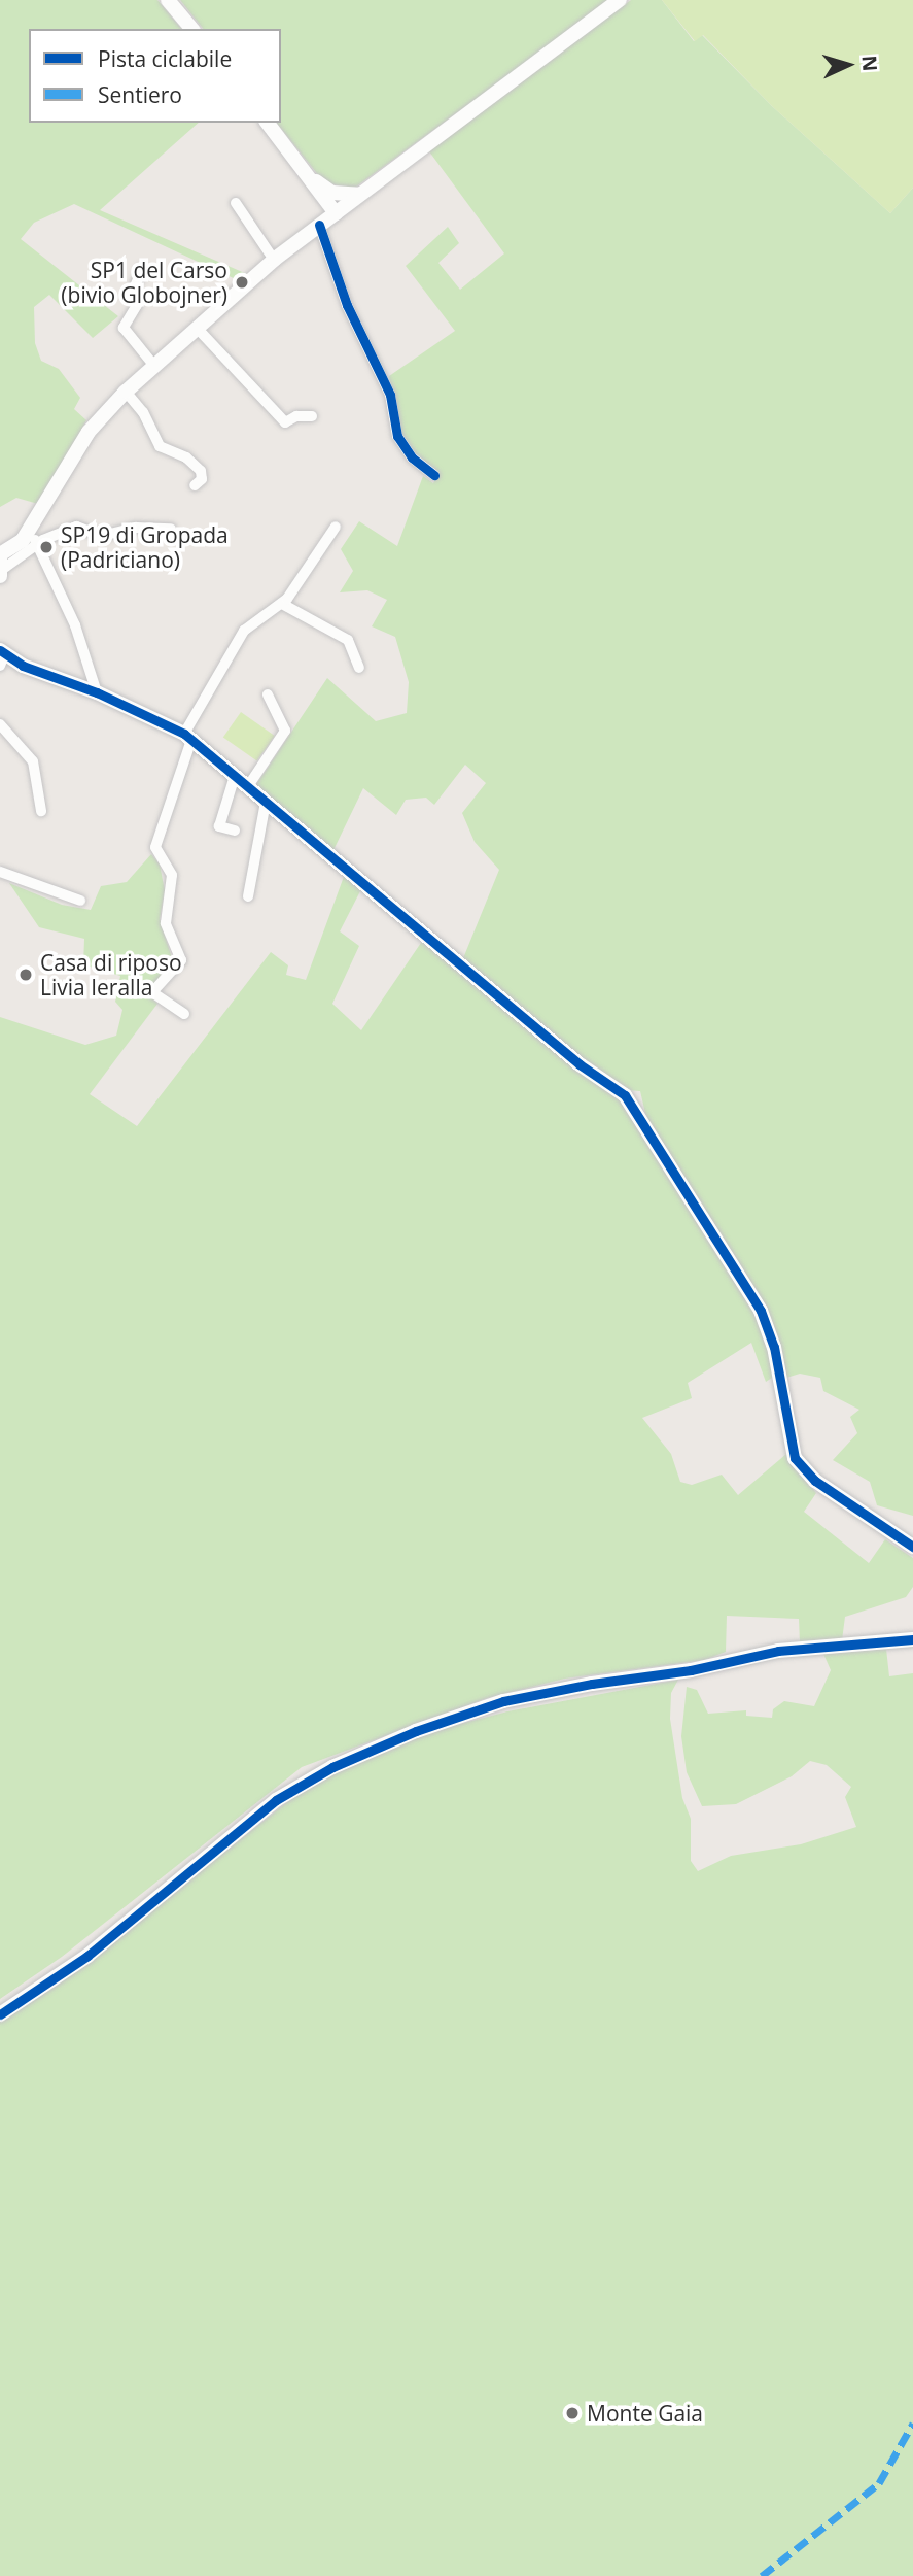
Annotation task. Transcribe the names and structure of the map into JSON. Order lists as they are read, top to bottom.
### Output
{
  "places": [
    "SP1 del Carso (bivio Globojner)",
    "SP19 di Gropada (Padriciano)",
    "Casa di riposo Livia Ieralla",
    "Monte Gaia"
  ],
  "legend": ["Pista ciclabile", "Sentiero"],
  "north": "right"
}
